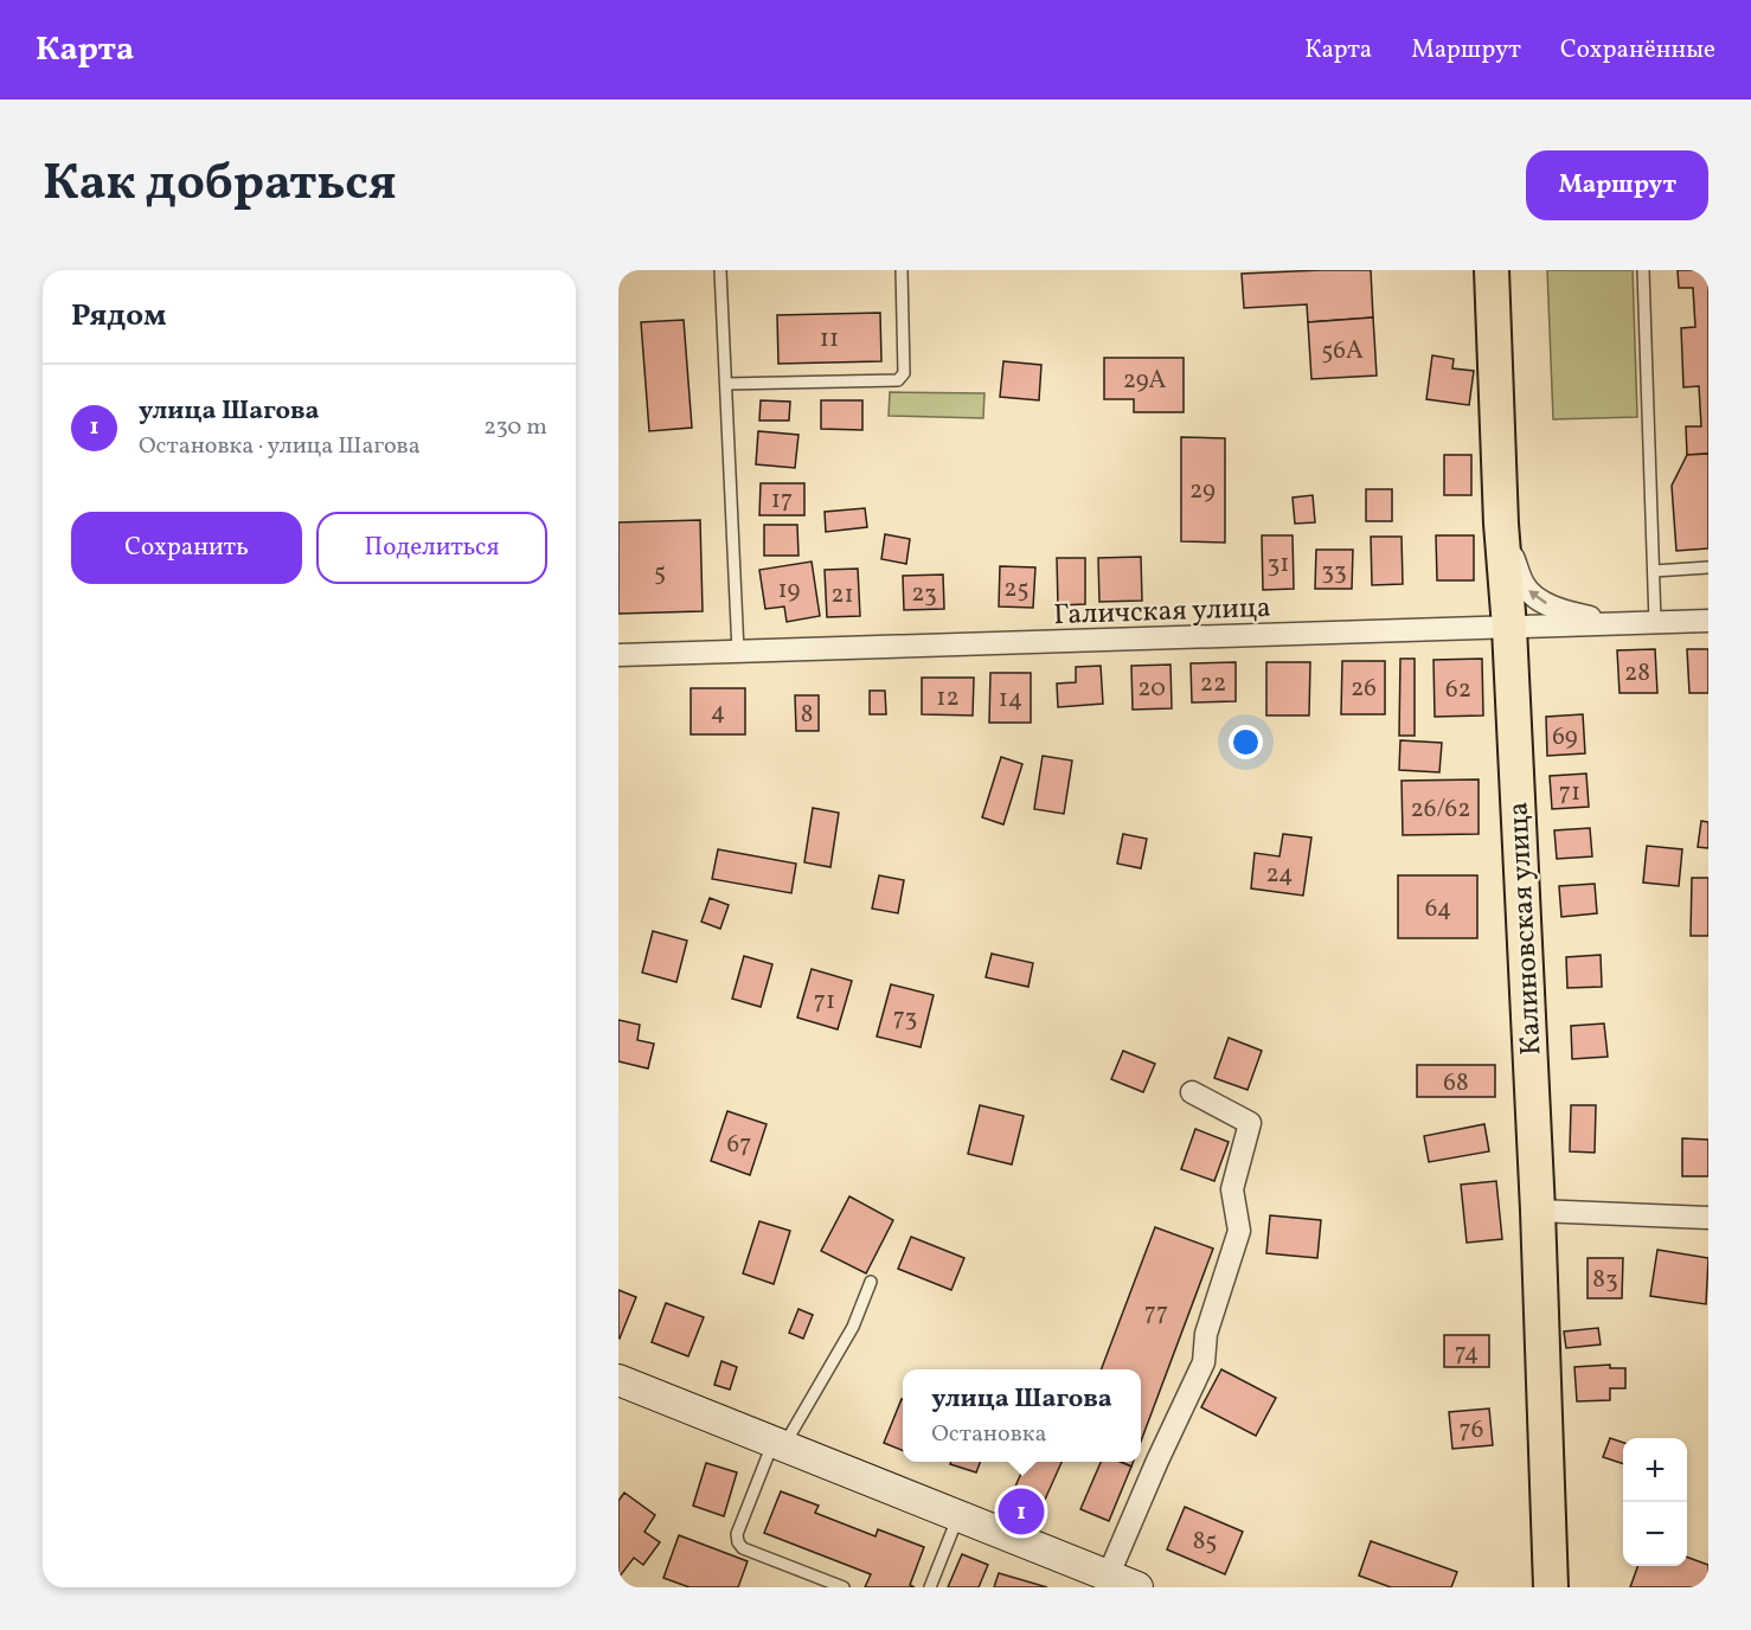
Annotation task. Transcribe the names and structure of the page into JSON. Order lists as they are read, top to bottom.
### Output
{
  "streets": {
    "main road": ["Калиновская улица"],
    "street": ["Галичская улица"]
  },
  "crossings": [
    ["Галичская улица", "Калиновская улица"]
  ],
  "house_numbers": [
    "11",
    "56А",
    "29А",
    "29",
    "17",
    "31",
    "33",
    "5",
    "25",
    "19",
    "23",
    "21",
    "28",
    "22",
    "20",
    "26",
    "62",
    "12",
    "14",
    "4",
    "8",
    "69",
    "71",
    "26/62",
    "24",
    "64",
    "71",
    "73",
    "68",
    "67",
    "83",
    "77",
    "74",
    "76",
    "85"
  ],
  "page": {
    "header": "Карта",
    "nav": ["Карта", "Маршрут", "Сохранённые"],
    "title": "Как добраться",
    "buttons": [
      "Маршрут",
      ["Сохранить", "Поделиться"]
    ],
    "heading": "Рядом",
    "list": [
      {
        "mark": "1",
        "name": "улица Шагова",
        "note": "Остановка · улица Шагова",
        "value": "230 m"
      }
    ],
    "popup": ["улица Шагова", "Остановка"],
    "map_buttons": ["+", "−"],
    "pins": "1"
  }
}
